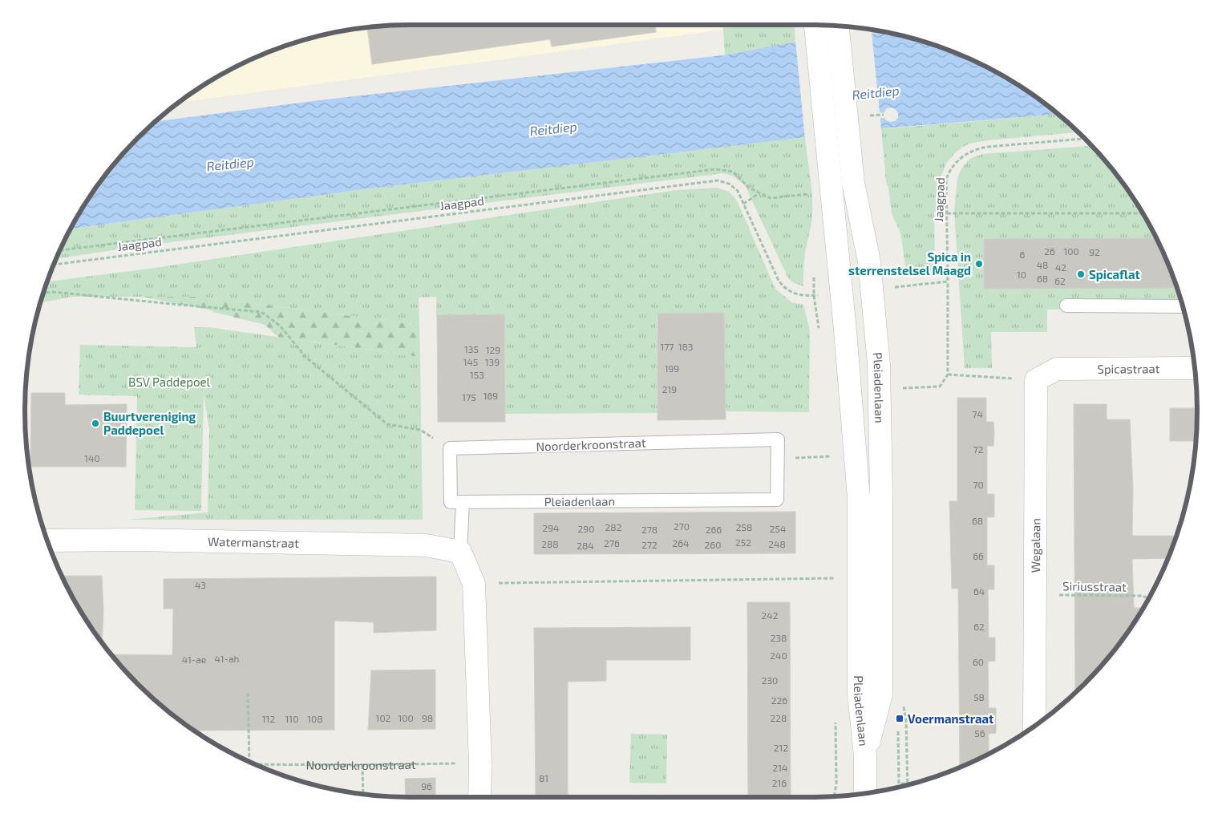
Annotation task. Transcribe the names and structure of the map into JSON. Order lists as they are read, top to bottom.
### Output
{
  "streets": {
    "main road": [
      "Spicastraat",
      "Pleiadenlaan",
      "Watermanstraat",
      "Wegalaan"
    ],
    "lane": ["Noorderkroonstraat"],
    "path": ["Jaagpad", "Siriusstraat"]
  },
  "crossings": [
    ["Spicastraat", "Wegalaan"],
    ["Pleiadenlaan", "Noorderkroonstraat"],
    ["Wegalaan", "Siriusstraat"]
  ],
  "water": ["Reitdiep"],
  "parks": ["BSV Paddepoel"],
  "places": {
    "other": ["Spica in sterrenstelsel Maagd", "Spicaflat", "Buurtvereniging Paddepoel"],
    "transit": ["Voermanstraat"]
  },
  "house_numbers": [
    "26",
    "100",
    "92",
    "6",
    "48",
    "42",
    "10",
    "68",
    "62",
    "177",
    "183",
    "135",
    "129",
    "145",
    "139",
    "199",
    "153",
    "219",
    "169",
    "175",
    "74",
    "72",
    "140",
    "70",
    "68",
    "270",
    "282",
    "258",
    "294",
    "290",
    "254",
    "278",
    "266",
    "252",
    "276",
    "264",
    "288",
    "248",
    "272",
    "260",
    "284",
    "66",
    "43",
    "64",
    "242",
    "62",
    "238",
    "240",
    "41-ah",
    "41-ae",
    "60",
    "230",
    "58",
    "226",
    "102",
    "100",
    "98",
    "228",
    "112",
    "110",
    "108",
    "56",
    "212",
    "214",
    "81",
    "216",
    "96"
  ]
}
